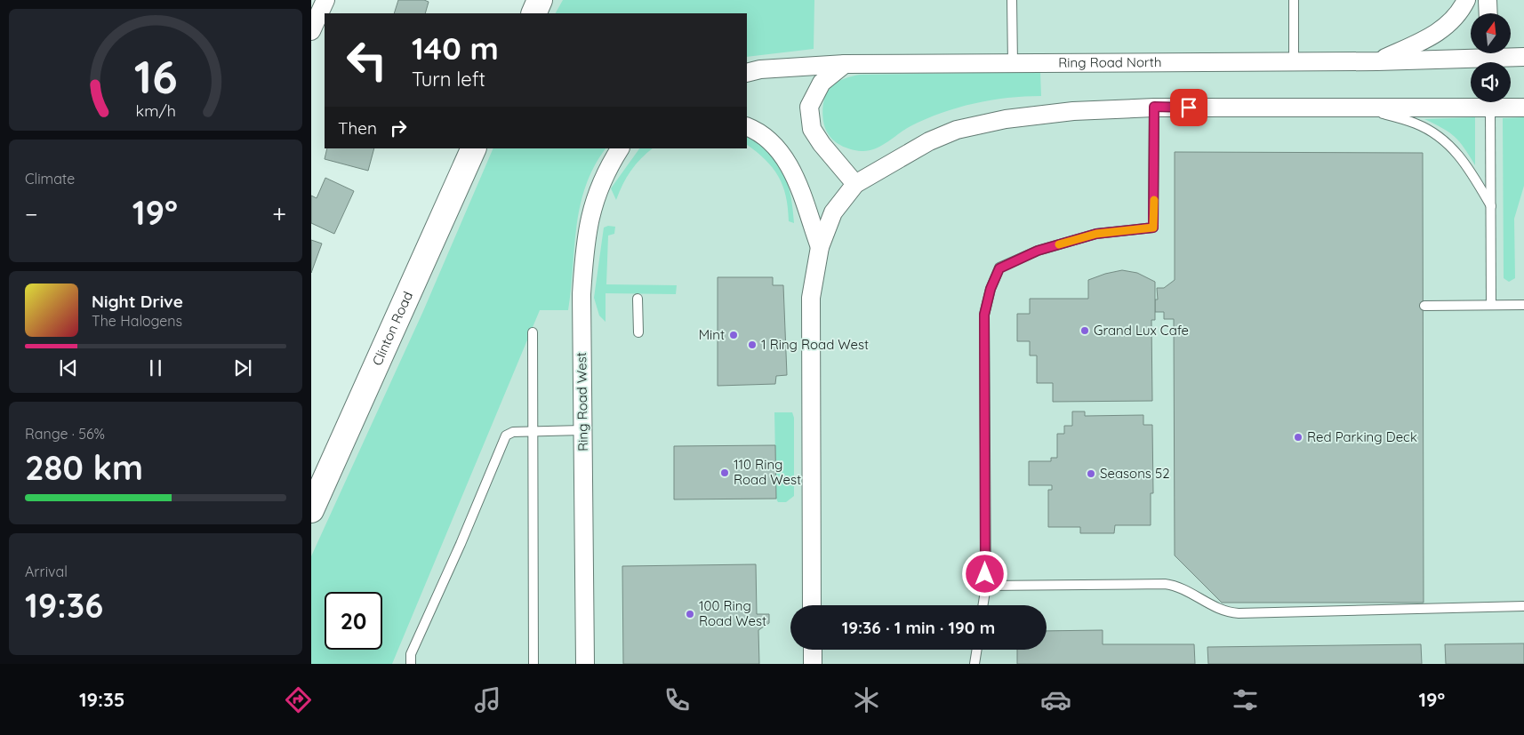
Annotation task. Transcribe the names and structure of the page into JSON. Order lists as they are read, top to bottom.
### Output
{
  "streets": {
    "main road": ["Clinton Road"],
    "street": ["Ring Road North", "Ring Road West"]
  },
  "places": [
    "Grand Lux Cafe",
    "Mint",
    "1 Ring Road West",
    "Red Parking Deck",
    "110 Ring Road West",
    "Seasons 52",
    "100 Ring Road West"
  ],
  "north": "top",
  "page": {
    "turn": ["140 m", "Turn left"],
    "then": "Then",
    "tile": [
      "Climate",
      ["Range · 56%", "280 km"],
      ["Arrival", "19:36"]
    ],
    "heat": ["−", "19°", "+"],
    "song": ["Night Drive", "The Halogens"],
    "limit": "20",
    "trip": "19:36 · 1 min · 190 m",
    "tabs": ["19:35", "19°"],
    "gauge": ["16", "km/h"]
  }
}
